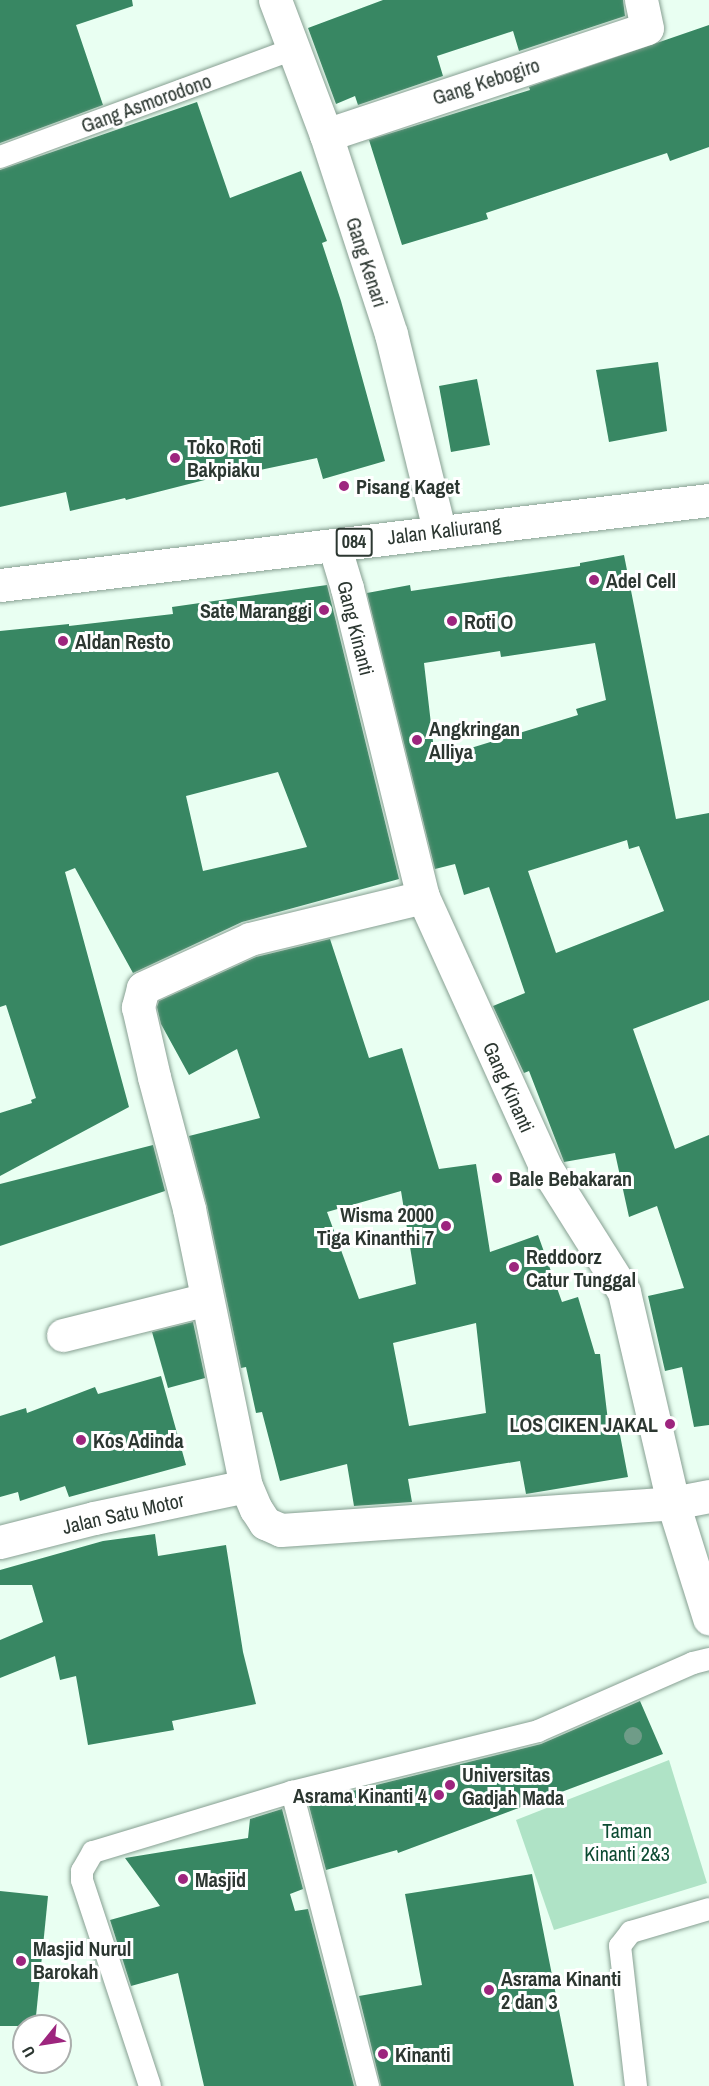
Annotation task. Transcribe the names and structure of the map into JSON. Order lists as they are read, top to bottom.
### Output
{
  "streets": {
    "street": [
      "Gang Kebogiro",
      "Gang Kenari",
      "Jalan Kaliurang",
      "084",
      "Gang Kinanti",
      "Jalan Satu Motor"
    ],
    "lane": ["Gang Asmorodono"]
  },
  "crossings": [
    ["Gang Kebogiro", "Gang Kenari"],
    ["Gang Asmorodono", "Gang Kenari"],
    ["Gang Kenari", "Jalan Kaliurang"],
    ["Jalan Kaliurang", "Gang Kinanti"]
  ],
  "parks": ["Taman Kinanti 2&3"],
  "places": [
    "Toko Roti Bakpiaku",
    "Pisang Kaget",
    "Adel Cell",
    "Sate Maranggi",
    "Roti O",
    "Aldan Resto",
    "Angkringan Alliya",
    "Bale Bebakaran",
    "Wisma 2000 Tiga Kinanthi 7",
    "Reddoorz Catur Tunggal",
    "LOS CIKEN JAKAL",
    "Kos Adinda",
    "Universitas Gadjah Mada",
    "Asrama Kinanti 4",
    "Masjid",
    "Masjid Nurul Barokah",
    "Asrama Kinanti 2 dan 3",
    "Kinanti"
  ],
  "north": "bottom left"
}
